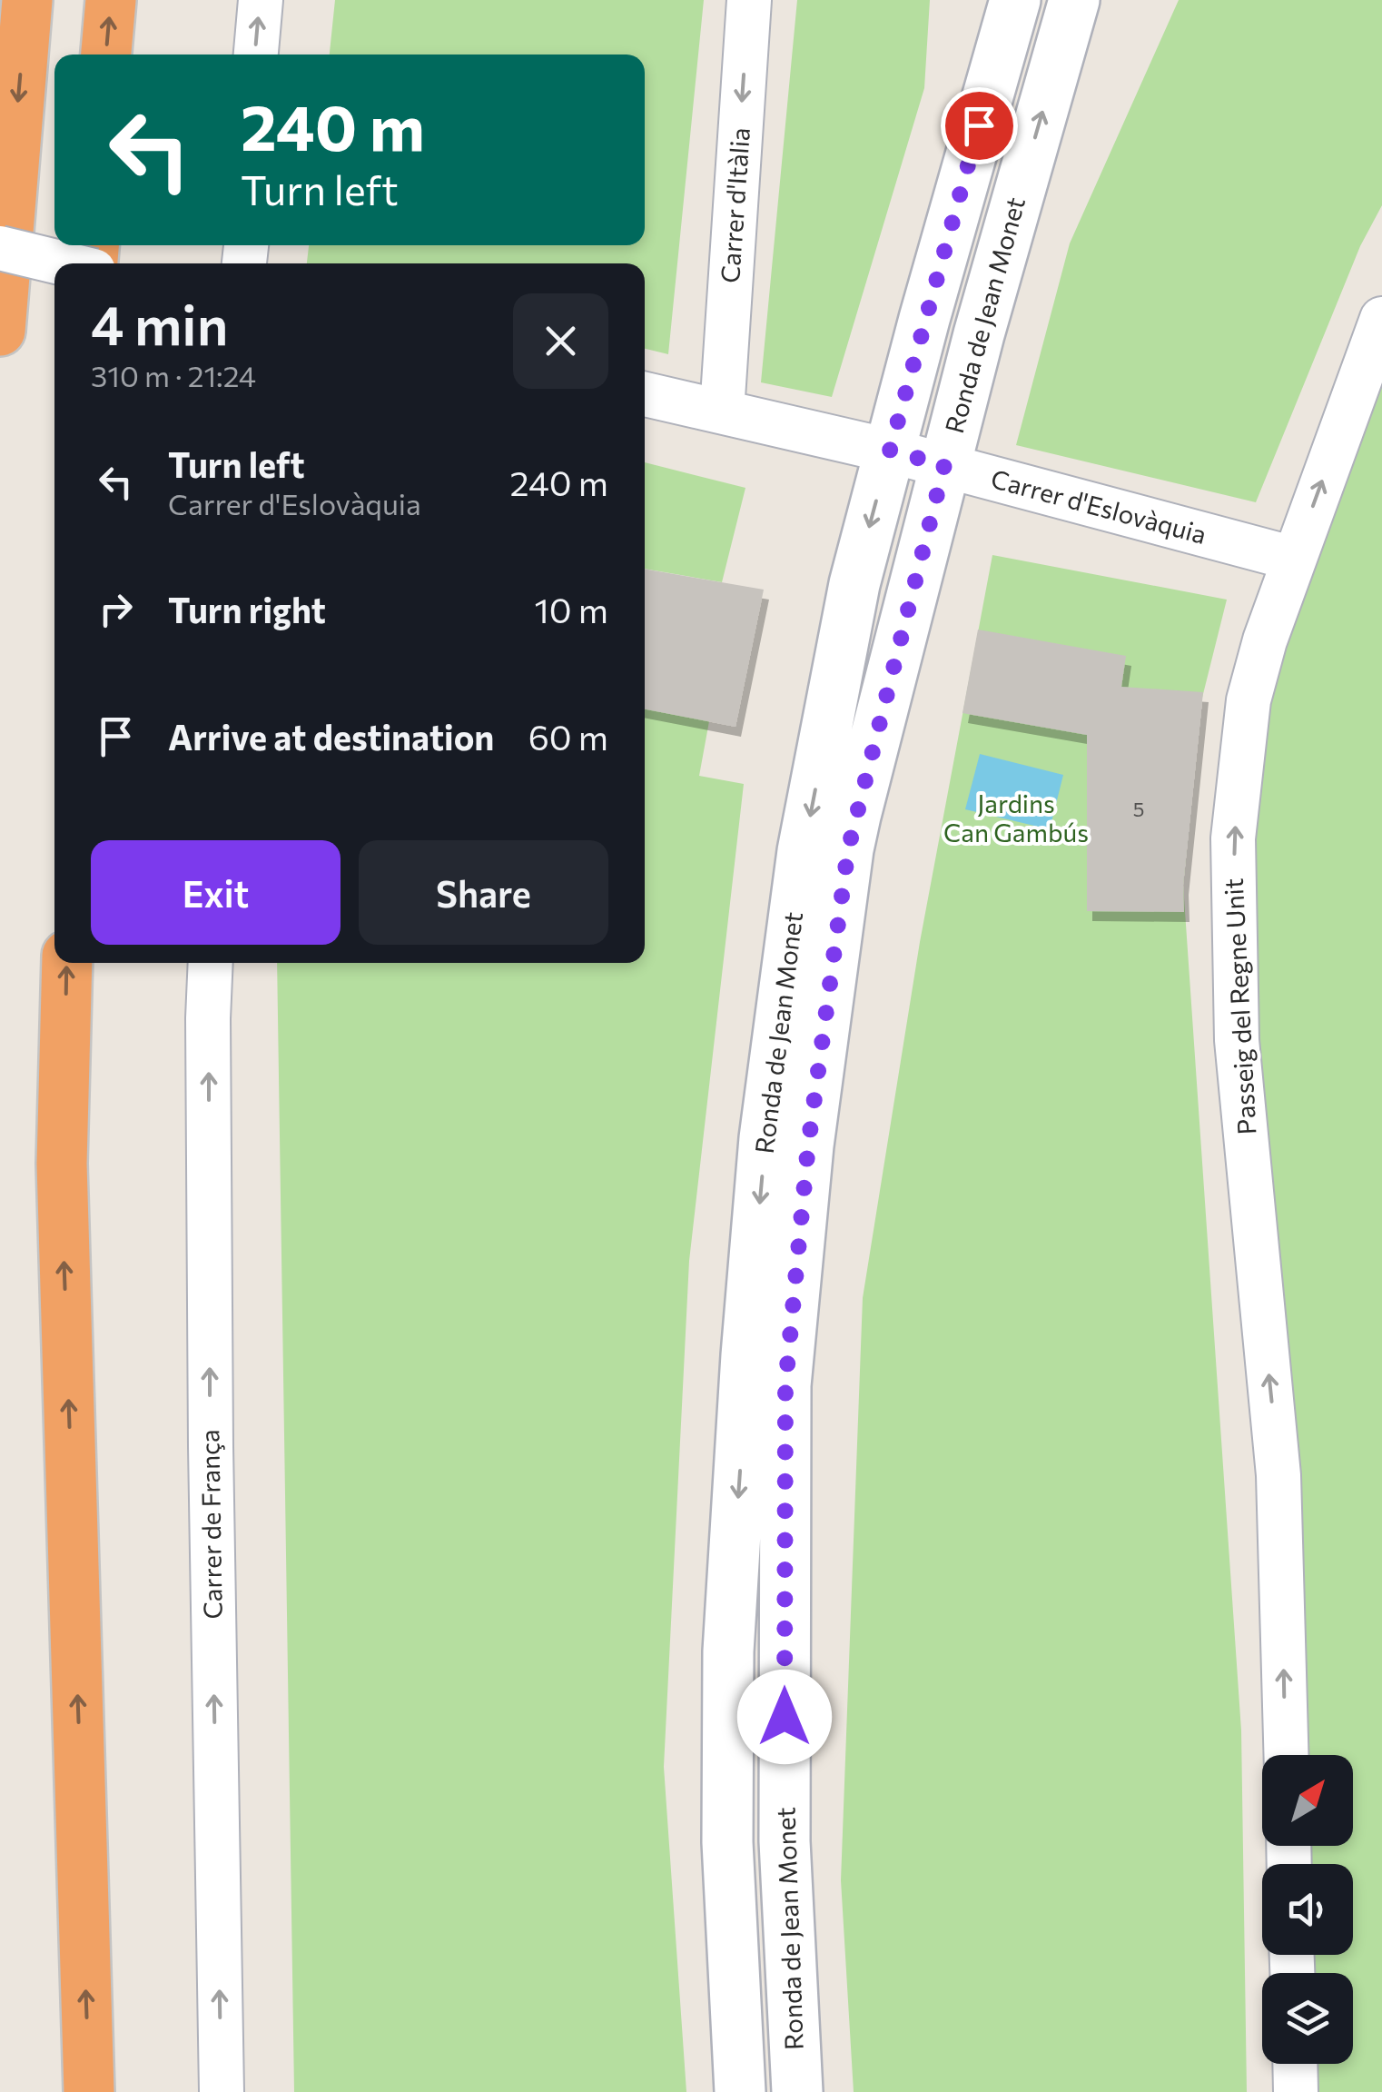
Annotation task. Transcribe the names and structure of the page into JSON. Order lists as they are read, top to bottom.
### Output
{
  "streets": {
    "street": [
      "Carrer d'Itàlia",
      "Ronda de Jean Monet",
      "Carrer d'Eslovàquia",
      "Passeig del Regne Unit",
      "Carrer de França"
    ]
  },
  "crossings": [
    ["Carrer d'Itàlia", "Carrer d'Eslovàquia"],
    ["Ronda de Jean Monet", "Carrer d'Eslovàquia"],
    ["Carrer d'Eslovàquia", "Passeig del Regne Unit"]
  ],
  "one_way": ["Carrer d'Itàlia", "Passeig del Regne Unit", "Carrer de França"],
  "parks": ["Jardins Can Gambús"],
  "house_numbers": ["5"],
  "north": "top right",
  "page": {
    "turn": ["240 m", "Turn left"],
    "heading": ["4 min", "310 m · 21:24"],
    "list": [
      {
        "name": "Turn left",
        "note": "Carrer d'Eslovàquia",
        "value": "240 m"
      },
      {
        "name": "Turn right",
        "value": "10 m"
      },
      {
        "name": "Arrive at destination",
        "value": "60 m"
      }
    ],
    "buttons": ["Exit", "Share"]
  }
}
